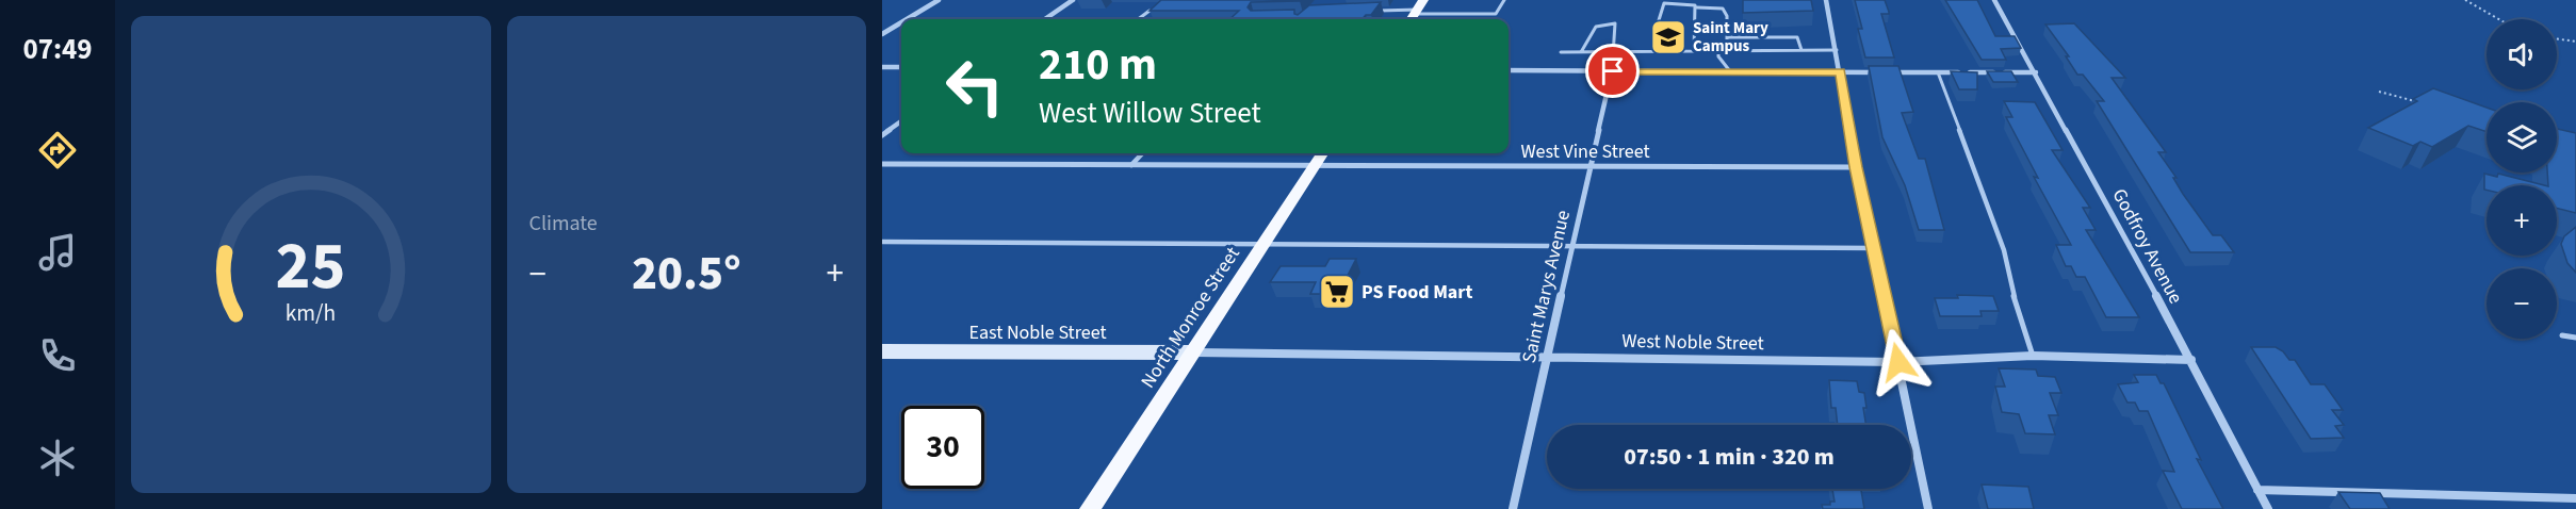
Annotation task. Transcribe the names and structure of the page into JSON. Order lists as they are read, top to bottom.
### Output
{
  "streets": {
    "main road": ["North Monroe Street"],
    "street": [
      "West Vine Street",
      "Godfroy Avenue",
      "Saint Marys Avenue",
      "East Noble Street",
      "West Noble Street"
    ]
  },
  "crossings": [
    ["West Vine Street", "Saint Marys Avenue"],
    ["West Vine Street", "North Monroe Street"],
    ["Godfroy Avenue", "West Noble Street"],
    ["Saint Marys Avenue", "West Noble Street"],
    ["North Monroe Street", "East Noble Street"],
    ["North Monroe Street", "West Noble Street"],
    ["East Noble Street", "West Noble Street"]
  ],
  "places": {
    "school or university": ["Saint Mary Campus"],
    "supermarket": ["PS Food Mart"]
  },
  "page": {
    "tabs": "07:49",
    "tile": "Climate",
    "map_buttons": ["+", "−"],
    "turn": ["210 m", "West Willow Street"],
    "heat": ["−", "20.5°", "+"],
    "limit": "30",
    "trip": "07:50 · 1 min · 320 m",
    "gauge": ["25", "km/h"]
  }
}
